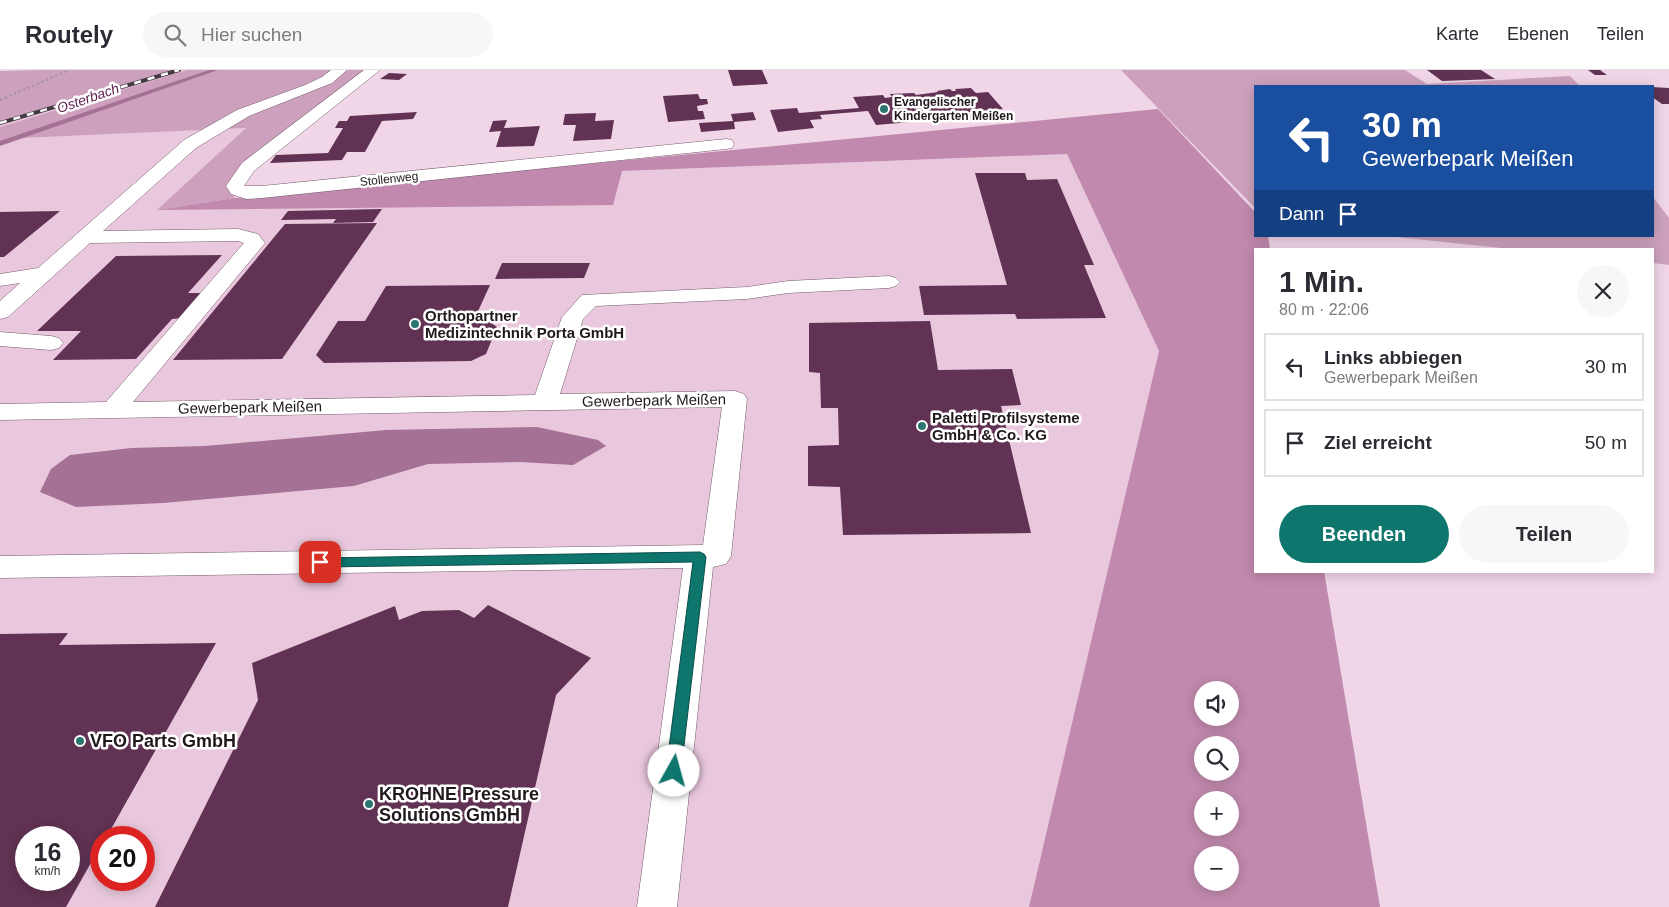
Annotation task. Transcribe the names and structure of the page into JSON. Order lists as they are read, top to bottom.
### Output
{
  "streets": {
    "street": ["Stollenweg", "Gewerbepark Meißen"]
  },
  "water": ["Osterbach"],
  "places": [
    "Evangelischer Kindergarten Meißen",
    "Orthopartner Medizintechnik Porta GmbH",
    "Paletti Profilsysteme GmbH & Co. KG",
    "VFO Parts GmbH",
    "KROHNE Pressure Solutions GmbH"
  ],
  "page": {
    "header": "Routely",
    "search": "Hier suchen",
    "nav": ["Karte", "Ebenen", "Teilen"],
    "turn": ["30 m", "Gewerbepark Meißen"],
    "then": "Dann",
    "heading": ["1 Min.", "80 m · 22:06"],
    "list": [
      {
        "name": "Links abbiegen",
        "note": "Gewerbepark Meißen",
        "value": "30 m"
      },
      {
        "name": "Ziel erreicht",
        "value": "50 m"
      }
    ],
    "buttons": ["Beenden", "Teilen"],
    "map_buttons": ["+", "−"],
    "speed": "16 km/h",
    "limit": "20"
  }
}
